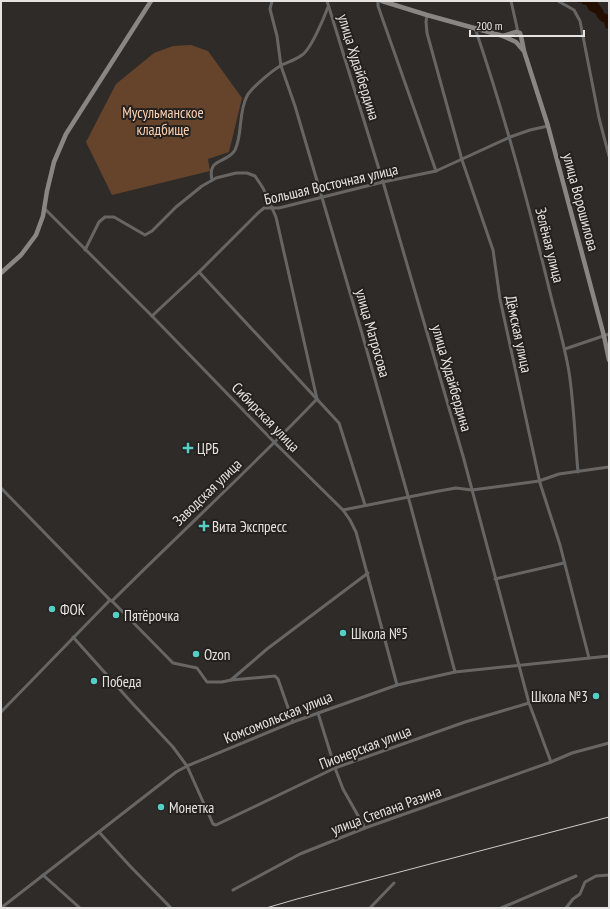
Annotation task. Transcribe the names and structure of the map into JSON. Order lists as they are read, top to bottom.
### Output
{
  "streets": {
    "street": [
      "улица Худайбердина",
      "Большая Восточная улица",
      "улица Ворошилова",
      "Зелёная улица",
      "улица Матросова",
      "Дёмская улица",
      "Сибирская улица",
      "Заводская улица",
      "Комсомольская улица",
      "Пионерская улица",
      "улица Степана Разина"
    ]
  },
  "crossings": [
    ["улица Худайбердина", "Большая Восточная улица"],
    ["улица Худайбердина", "Комсомольская улица"],
    ["улица Худайбердина", "Пионерская улица"],
    ["улица Худайбердина", "улица Степана Разина"],
    ["Большая Восточная улица", "улица Ворошилова"],
    ["Большая Восточная улица", "Зелёная улица"],
    ["Большая Восточная улица", "улица Матросова"],
    ["Большая Восточная улица", "Дёмская улица"],
    ["Большая Восточная улица", "Сибирская улица"],
    ["улица Ворошилова", "Зелёная улица"],
    ["улица Ворошилова", "Дёмская улица"],
    ["улица Матросова", "Комсомольская улица"],
    ["Дёмская улица", "Комсомольская улица"],
    ["Сибирская улица", "Заводская улица"],
    ["Сибирская улица", "Комсомольская улица"],
    ["Комсомольская улица", "Пионерская улица"]
  ],
  "parks": ["Мусульманское кладбище"],
  "places": {
    "health": ["ЦРБ", "Вита Экспресс"],
    "other": [
      "ФОК",
      "Пятёрочка",
      "Школа №5",
      "Ozon",
      "Победа",
      "Школа №3",
      "Монетка"
    ]
  },
  "scale_bar": "200 m"
}
